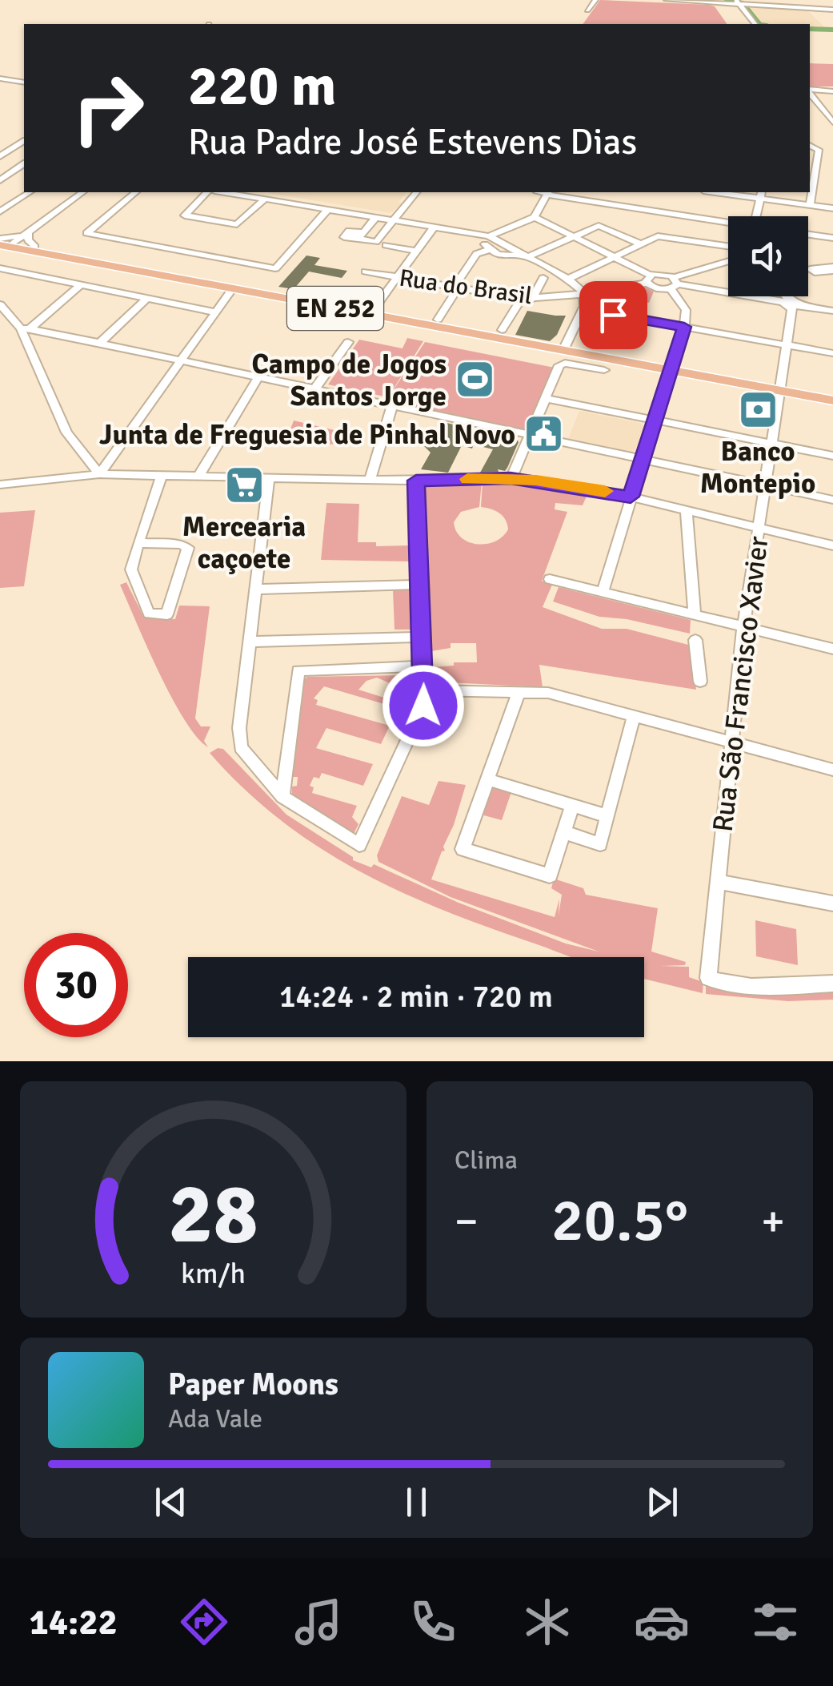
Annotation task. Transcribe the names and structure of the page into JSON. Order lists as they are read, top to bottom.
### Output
{
  "streets": {
    "main road": ["EN 252"],
    "street": ["Rua do Brasil", "Rua São Francisco Xavier"]
  },
  "crossings": [
    ["EN 252", "Rua São Francisco Xavier"]
  ],
  "places": {
    "sports": ["Campo de Jogos Santos Jorge"],
    "bank": ["Banco Montepio"],
    "public building": ["Junta de Freguesia de Pinhal Novo"],
    "supermarket": ["Mercearia caçoete"]
  },
  "page": {
    "turn": ["220 m", "Rua Padre José Estevens Dias"],
    "limit": "30",
    "trip": "14:24 · 2 min · 720 m",
    "tile": "Clima",
    "heat": ["−", "20.5°", "+"],
    "song": ["Paper Moons", "Ada Vale"],
    "tabs": "14:22",
    "gauge": ["28", "km/h"]
  }
}
